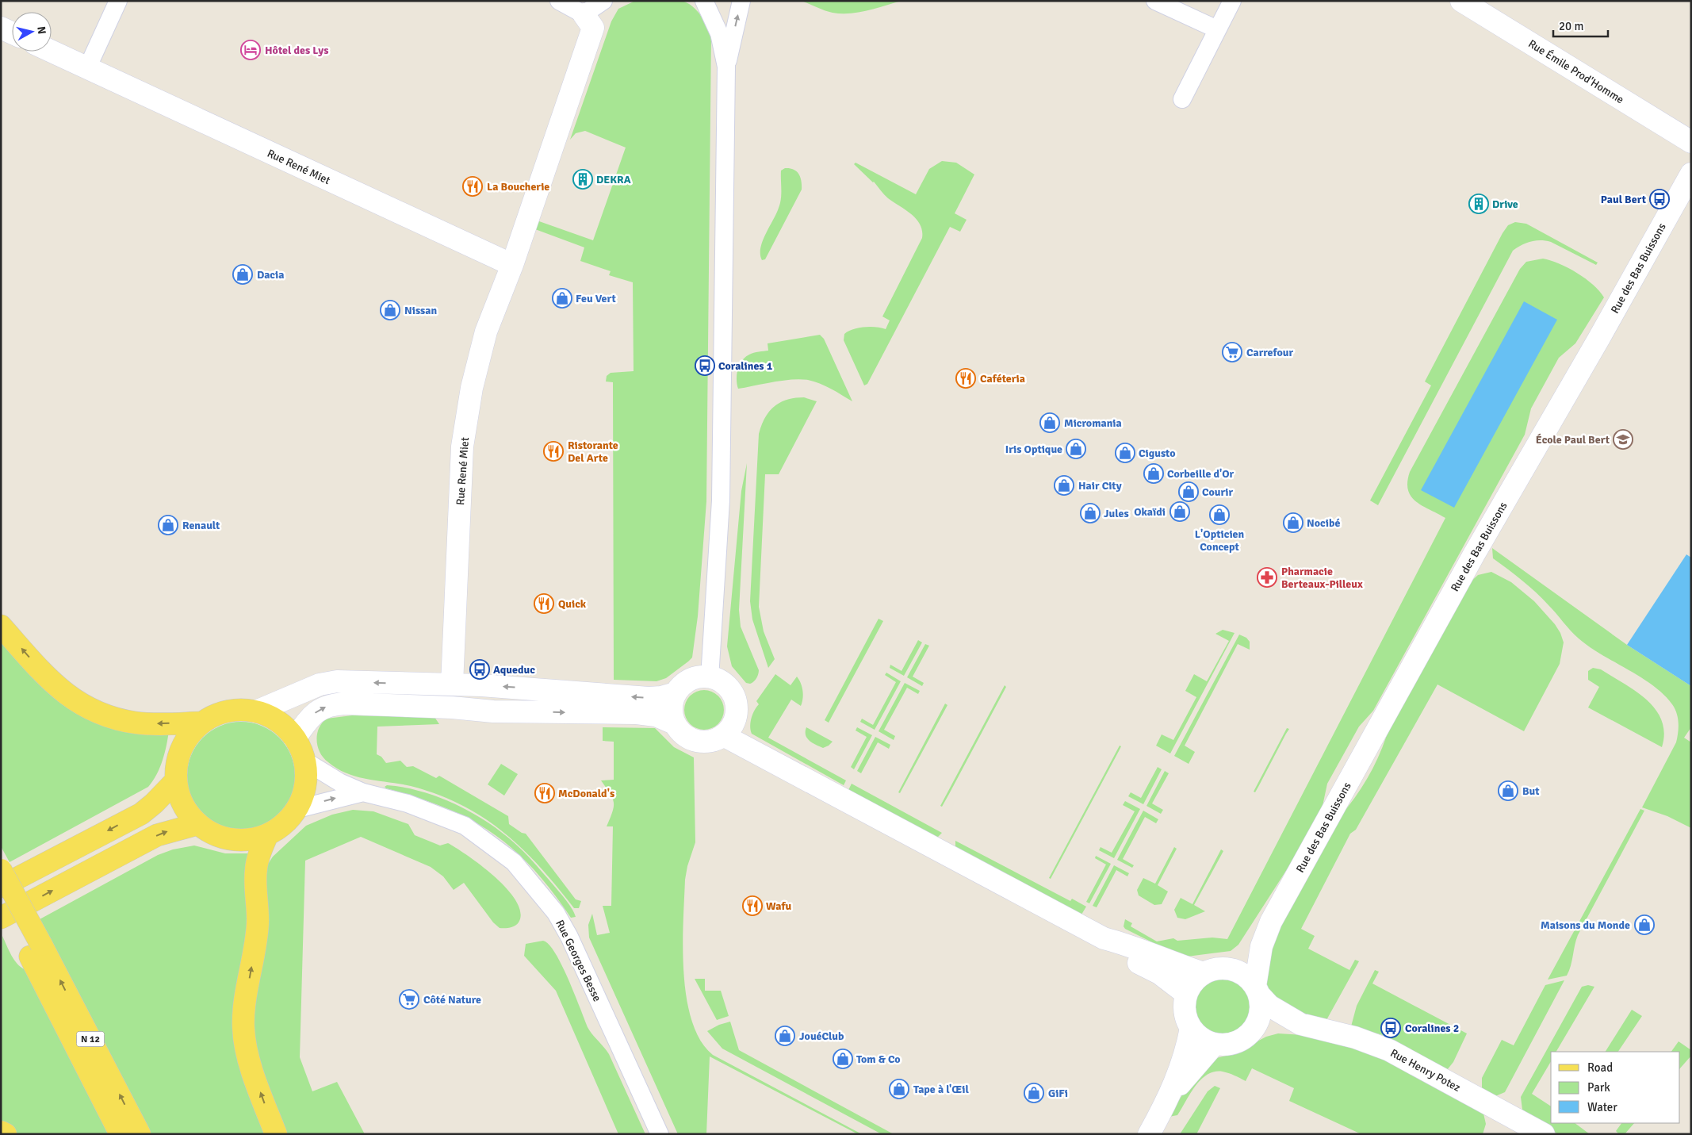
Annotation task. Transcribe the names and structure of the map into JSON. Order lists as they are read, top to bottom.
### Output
{
  "streets": {
    "main road": ["N 12"],
    "street": [
      "Rue Émile Prod'Homme",
      "Rue René Miet",
      "Rue des Bas Buissons",
      "Rue Georges Besse",
      "Rue Henry Potez"
    ]
  },
  "crossings": [
    ["Rue des Bas Buissons", "Rue Henry Potez"]
  ],
  "places": {
    "hotel": ["Hôtel des Lys"],
    "building": ["DEKRA", "Drive"],
    "restaurant": [
      "La Boucherie",
      "Caféteria",
      "Ristorante Del Arte",
      "Quick",
      "McDonald's",
      "Wafu"
    ],
    "bus stop": [
      "Paul Bert",
      "Coralines 1",
      "Aqueduc",
      "Coralines 2"
    ],
    "shop": [
      "Dacia",
      "Feu Vert",
      "Nissan",
      "Micromania",
      "Iris Optique",
      "Cigusto",
      "Corbeille d'Or",
      "Hair City",
      "Courir",
      "Okaïdi",
      "Jules",
      "L'Opticien Concept",
      "Nocibé",
      "Renault",
      "But",
      "Maisons du Monde",
      "JouéClub",
      "Tom & Co",
      "Tape à l'Œil",
      "GiFi"
    ],
    "supermarket": ["Carrefour", "Côté Nature"],
    "school or university": ["École Paul Bert"],
    "pharmacy": ["Pharmacie Berteaux-Pilleux"]
  },
  "legend": ["Road", "Park", "Water"],
  "scale_bar": "20 m",
  "north": "right"
}
